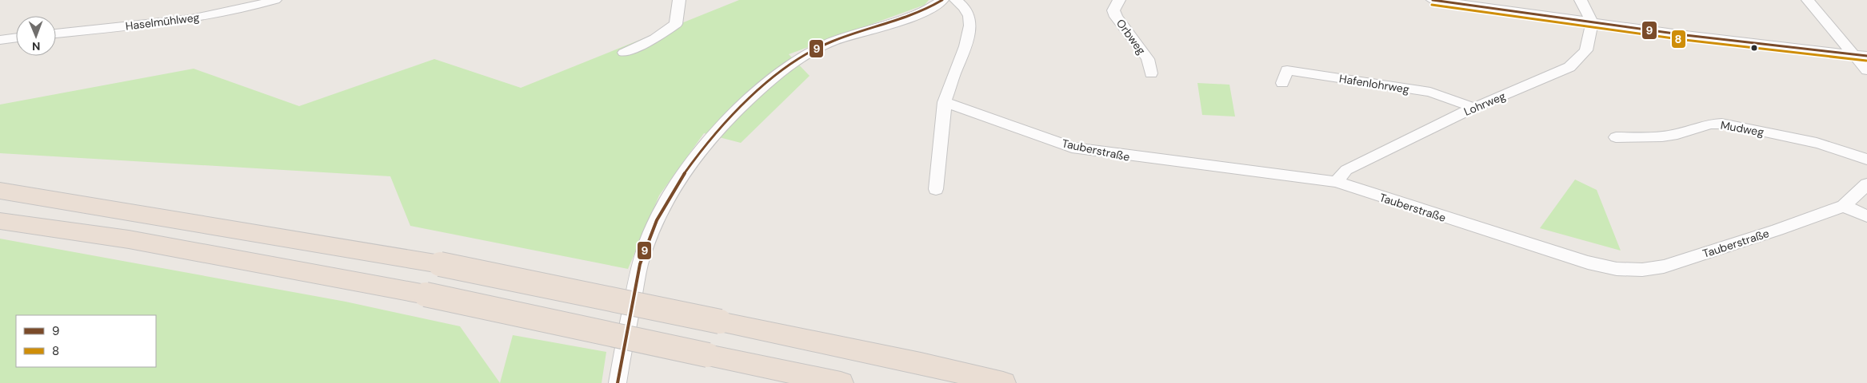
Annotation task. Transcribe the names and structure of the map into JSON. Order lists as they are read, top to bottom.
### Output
{
  "streets": {
    "street": [
      "Haselmühlweg",
      "Orbweg",
      "Hafenlohrweg",
      "Lohrweg",
      "Mudweg",
      "Tauberstraße"
    ]
  },
  "crossings": [
    ["Hafenlohrweg", "Lohrweg"],
    ["Lohrweg", "Tauberstraße"]
  ],
  "lines": ["transit line 9", "transit line 8"],
  "legend": ["9", "8"],
  "north": "bottom"
}
